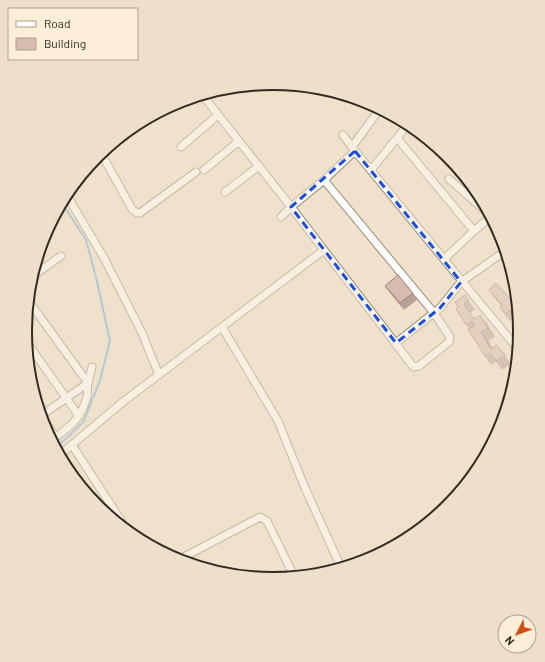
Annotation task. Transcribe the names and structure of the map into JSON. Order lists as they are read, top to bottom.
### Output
{
  "legend": ["Road", "Building"],
  "north": "bottom left"
}
